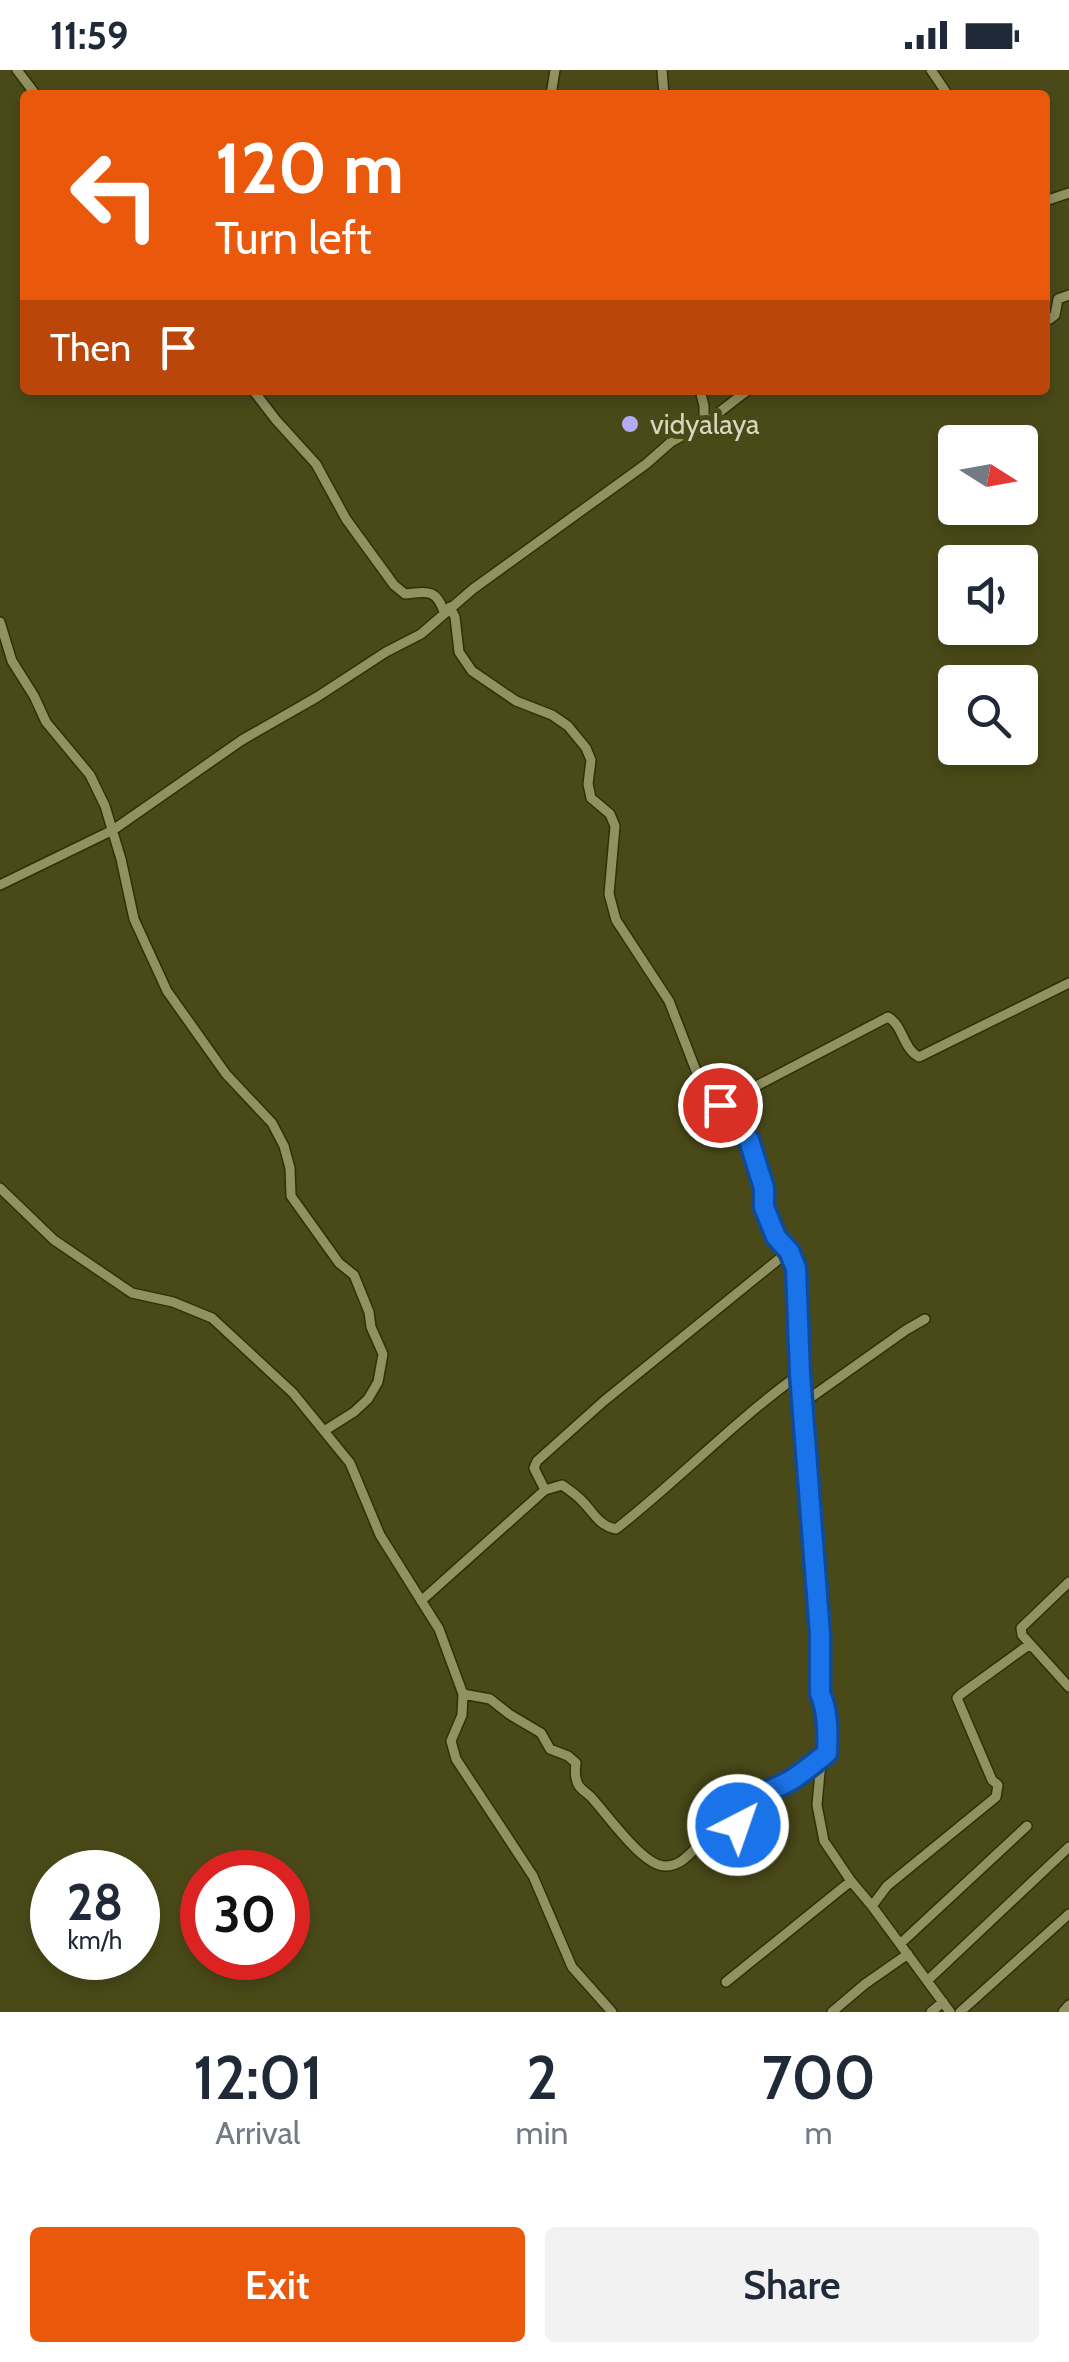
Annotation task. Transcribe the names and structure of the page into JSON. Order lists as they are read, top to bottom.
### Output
{
  "places": ["vidyalaya"],
  "north": "right",
  "page": {
    "status": "11:59",
    "turn": ["120 m", "Turn left"],
    "then": "Then",
    "speed": "28 km/h",
    "limit": "30",
    "eta": [
      "12:01",
      "Arrival",
      "2",
      "min",
      "700",
      "m"
    ],
    "buttons": ["Exit", "Share"]
  }
}
